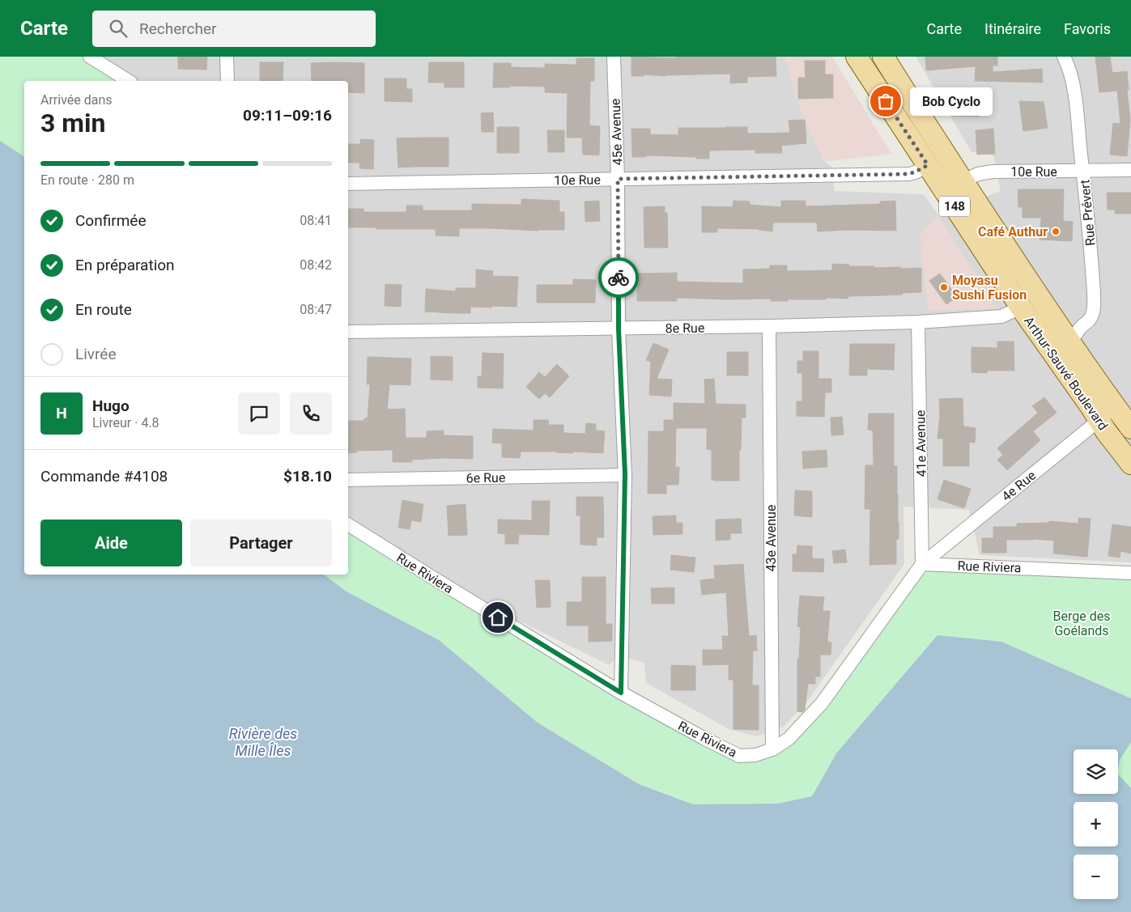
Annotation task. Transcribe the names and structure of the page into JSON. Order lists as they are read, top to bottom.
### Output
{
  "streets": {
    "main road": ["148", "Arthur-Sauvé Boulevard"],
    "street": [
      "45e Avenue",
      "10e Rue",
      "Rue Prévert",
      "8e Rue",
      "41e Avenue",
      "6e Rue",
      "4e Rue",
      "43e Avenue",
      "Rue Riviera"
    ]
  },
  "crossings": [
    ["45e Avenue", "10e Rue"],
    ["45e Avenue", "8e Rue"],
    ["45e Avenue", "6e Rue"],
    ["45e Avenue", "Rue Riviera"],
    ["10e Rue", "Rue Prévert"],
    ["10e Rue", "Arthur-Sauvé Boulevard"],
    ["Rue Prévert", "Arthur-Sauvé Boulevard"],
    ["8e Rue", "Arthur-Sauvé Boulevard"],
    ["8e Rue", "41e Avenue"],
    ["8e Rue", "43e Avenue"],
    ["Arthur-Sauvé Boulevard", "4e Rue"],
    ["41e Avenue", "4e Rue"],
    ["41e Avenue", "Rue Riviera"],
    ["4e Rue", "Rue Riviera"],
    ["43e Avenue", "Rue Riviera"]
  ],
  "water": ["Rivière des Mille Îles"],
  "parks": ["Berge des Goélands"],
  "places": ["Bob Cyclo", "Café Authur", "Moyasu Sushi Fusion"],
  "page": {
    "header": "Carte",
    "search": "Rechercher",
    "nav": ["Carte", "Itinéraire", "Favoris"],
    "heading": ["3 min", "Arrivée dans", "09:11–09:16"],
    "panel": [
      "Hugo",
      "Livreur · 4.8",
      "Commande #4108",
      "$18.10"
    ],
    "bubble": "Bob Cyclo",
    "bar": "En route · 280 m",
    "list": [
      ["Confirmée", "08:41"],
      ["En préparation", "08:42"],
      ["En route", "08:47"],
      "Livrée"
    ],
    "round": "H",
    "buttons": ["Aide", "Partager"],
    "map_buttons": ["+", "−"]
  }
}
